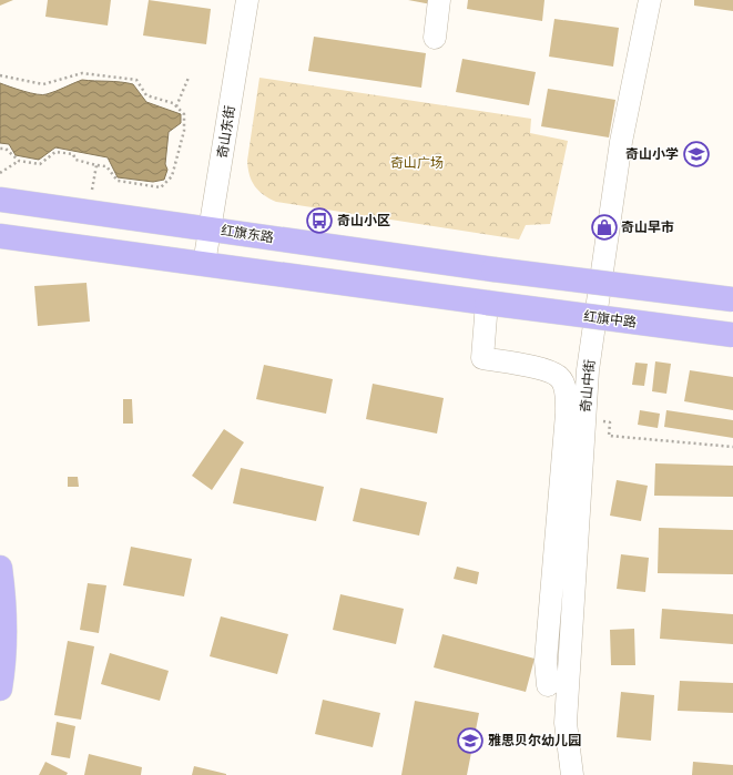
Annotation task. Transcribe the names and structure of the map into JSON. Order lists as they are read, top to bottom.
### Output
{
  "streets": {
    "main road": ["红旗东路", "红旗中路"],
    "street": ["奇山东街", "奇山中街"]
  },
  "crossings": [
    ["奇山东街", "红旗东路"]
  ],
  "parks": ["奇山广场"],
  "places": {
    "school or university": ["奇山小学", "雅思贝尔幼儿园"],
    "bus stop": ["奇山小区"],
    "shop": ["奇山早市"]
  }
}
